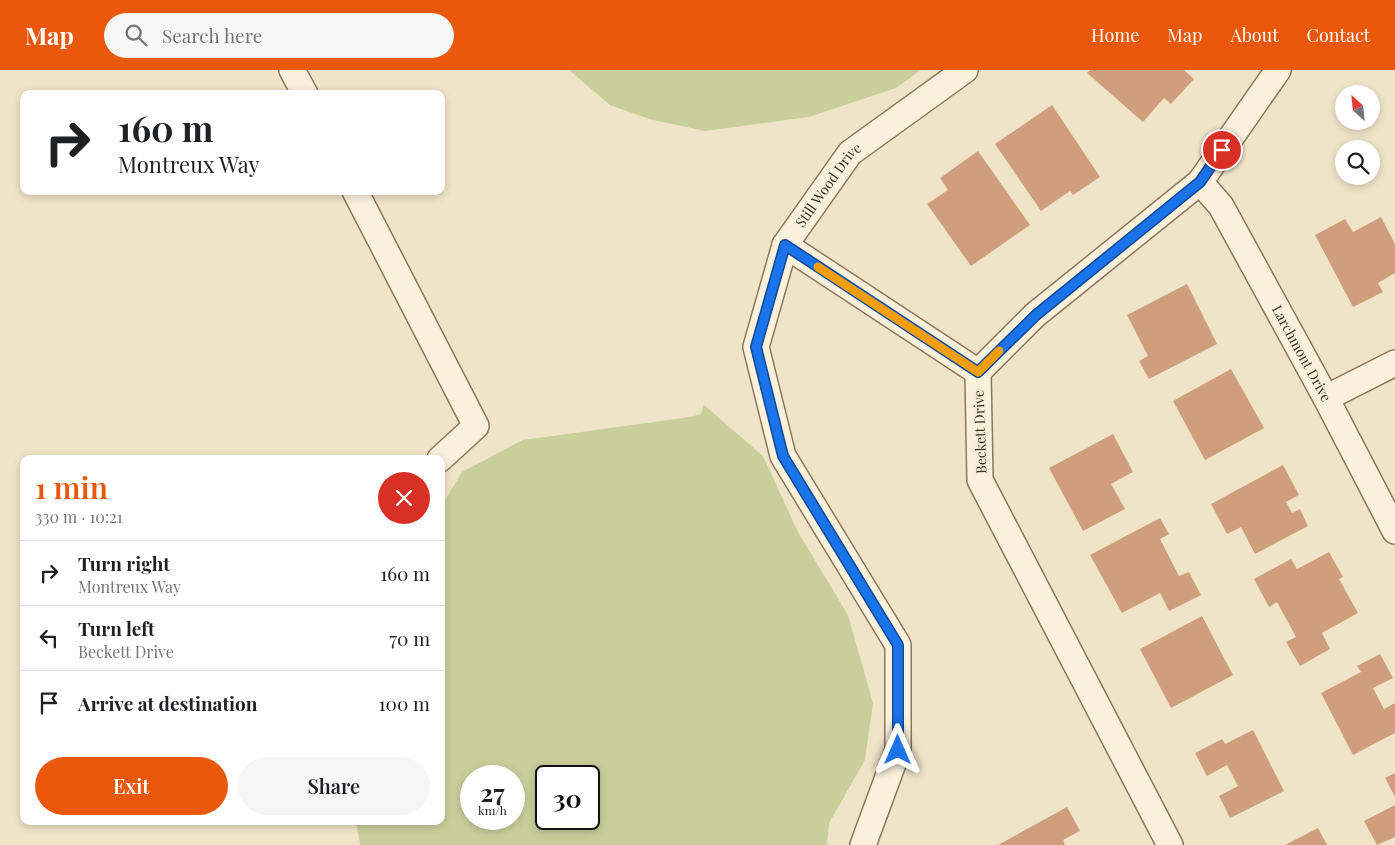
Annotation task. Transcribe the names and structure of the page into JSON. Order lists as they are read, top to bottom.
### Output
{
  "streets": {
    "street": ["Still Wood Drive", "Larchmont Drive", "Beckett Drive"]
  },
  "crossings": [
    ["Larchmont Drive", "Beckett Drive"]
  ],
  "north": "top left",
  "page": {
    "header": "Map",
    "search": "Search here",
    "nav": [
      "Home",
      "Map",
      "About",
      "Contact"
    ],
    "turn": ["160 m", "Montreux Way"],
    "heading": ["1 min", "330 m · 10:21"],
    "list": [
      {
        "name": "Turn right",
        "note": "Montreux Way",
        "value": "160 m"
      },
      {
        "name": "Turn left",
        "note": "Beckett Drive",
        "value": "70 m"
      },
      {
        "name": "Arrive at destination",
        "value": "100 m"
      }
    ],
    "buttons": ["Exit", "Share"],
    "speed": "27 km/h",
    "limit": "30"
  }
}
